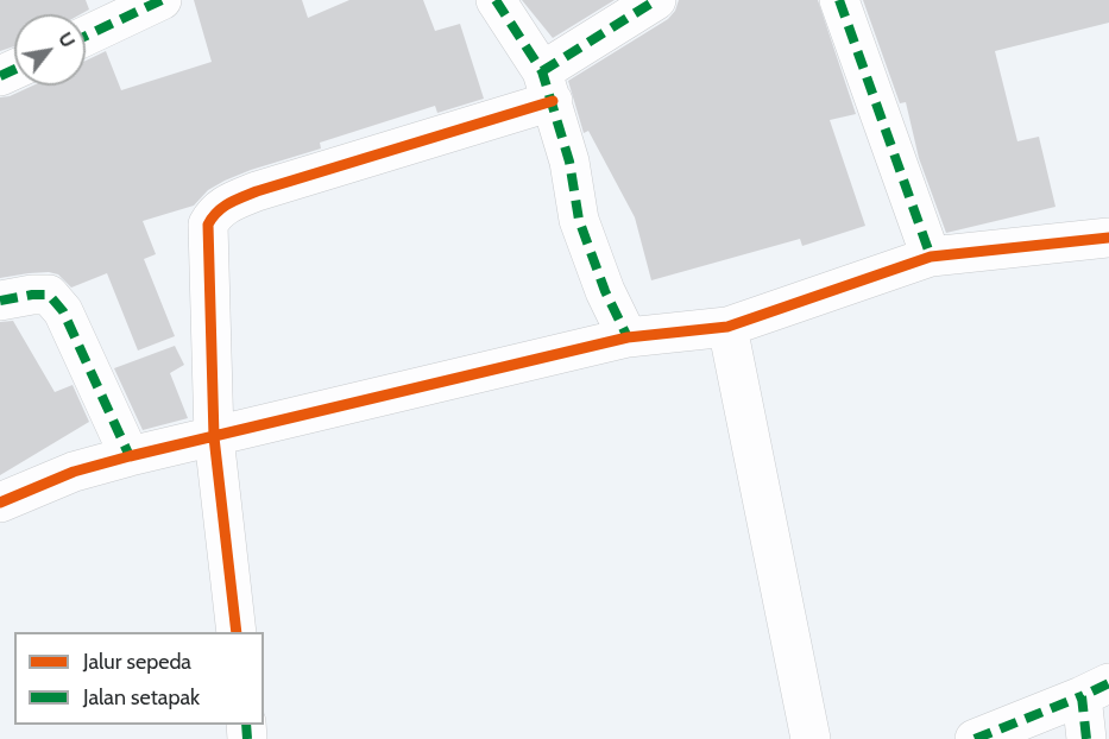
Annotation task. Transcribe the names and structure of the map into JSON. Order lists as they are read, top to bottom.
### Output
{
  "legend": ["Jalur sepeda", "Jalan setapak"],
  "north": "top right"
}
